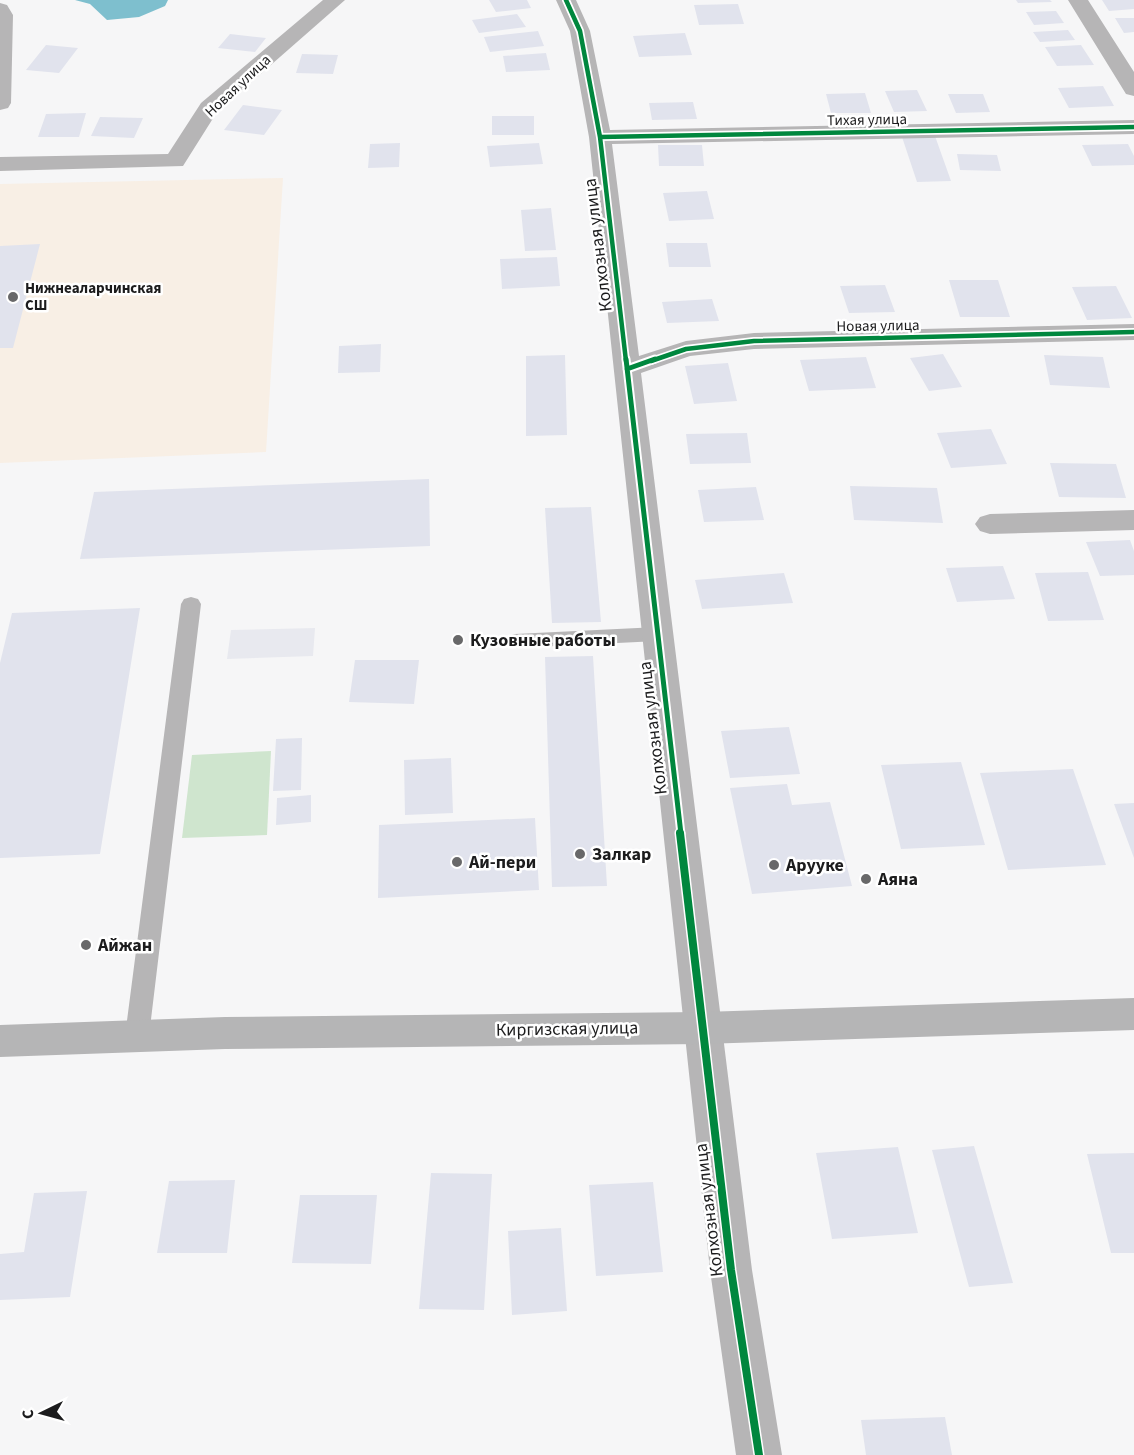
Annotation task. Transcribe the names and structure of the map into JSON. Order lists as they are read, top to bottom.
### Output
{
  "streets": {
    "main road": ["Киргизская улица"],
    "street": ["Новая улица", "Тихая улица", "Колхозная улица"]
  },
  "crossings": [
    ["Новая улица", "Колхозная улица"],
    ["Тихая улица", "Колхозная улица"],
    ["Колхозная улица", "Киргизская улица"]
  ],
  "places": [
    "Нижнеаларчинская СШ",
    "Кузовные работы",
    "Залкар",
    "Ай-пери",
    "Арууке",
    "Аяна",
    "Айжан"
  ],
  "north": "left"
}
